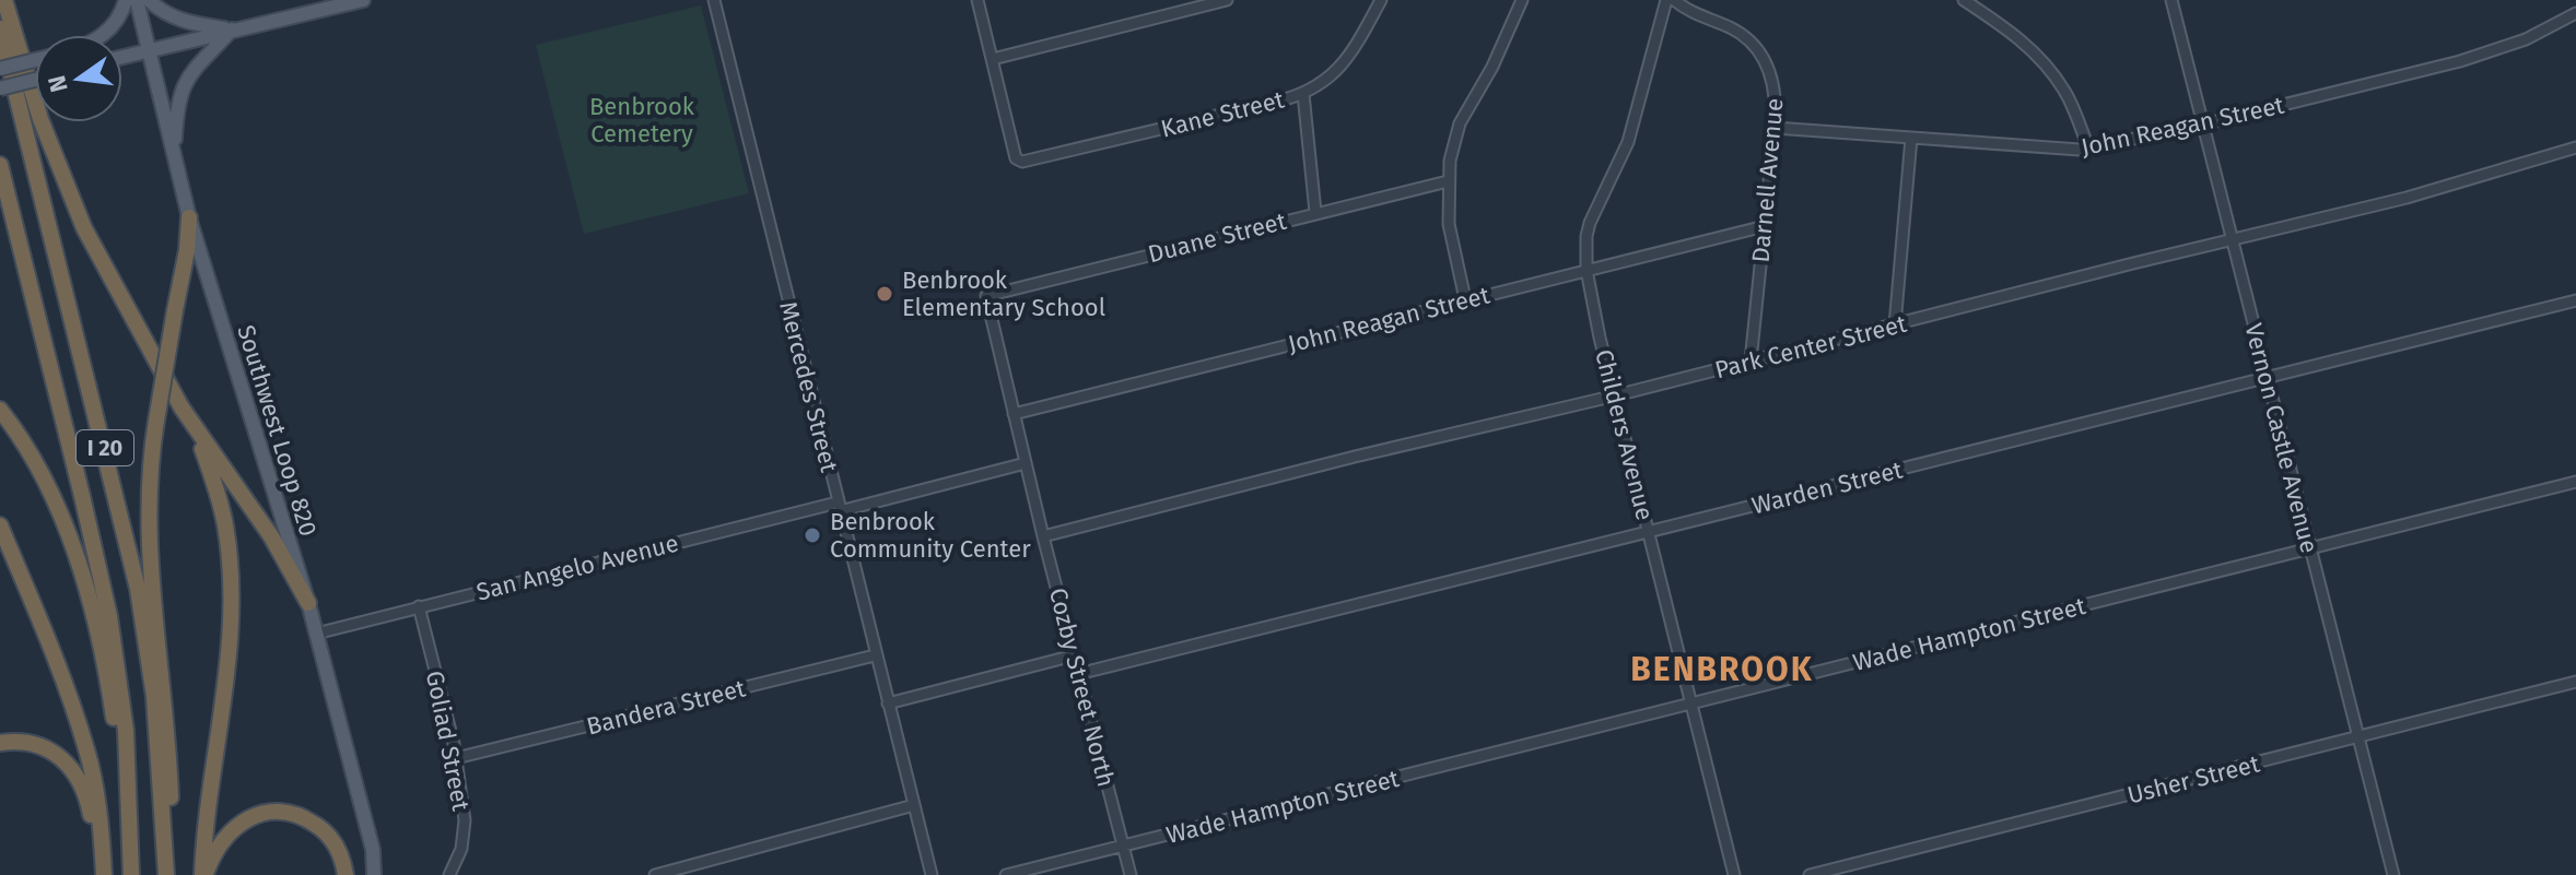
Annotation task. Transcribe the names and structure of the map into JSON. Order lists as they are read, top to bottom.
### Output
{
  "streets": {
    "highway": ["I 20"],
    "main road": ["Southwest Loop 820"],
    "street": [
      "Kane Street",
      "John Reagan Street",
      "Darnell Avenue",
      "Duane Street",
      "Park Center Street",
      "Mercedes Street",
      "Childers Avenue",
      "Vernon Castle Avenue",
      "Warden Street",
      "San Angelo Avenue",
      "Wade Hampton Street",
      "Cozby Street North",
      "Bandera Street",
      "Goliad Street",
      "Usher Street"
    ]
  },
  "crossings": [
    ["John Reagan Street", "Darnell Avenue"],
    ["John Reagan Street", "Childers Avenue"],
    ["John Reagan Street", "Vernon Castle Avenue"],
    ["John Reagan Street", "Cozby Street North"],
    ["Darnell Avenue", "Park Center Street"],
    ["Duane Street", "Cozby Street North"],
    ["Park Center Street", "Childers Avenue"],
    ["Park Center Street", "Vernon Castle Avenue"],
    ["Park Center Street", "Cozby Street North"],
    ["Mercedes Street", "San Angelo Avenue"],
    ["Mercedes Street", "Bandera Street"],
    ["Southwest Loop 820", "San Angelo Avenue"],
    ["Childers Avenue", "Warden Street"],
    ["Childers Avenue", "Wade Hampton Street"],
    ["Vernon Castle Avenue", "Warden Street"],
    ["Vernon Castle Avenue", "Wade Hampton Street"],
    ["Vernon Castle Avenue", "Usher Street"],
    ["Warden Street", "Cozby Street North"],
    ["San Angelo Avenue", "Goliad Street"],
    ["Wade Hampton Street", "Cozby Street North"],
    ["Bandera Street", "Goliad Street"]
  ],
  "districts": ["BENBROOK"],
  "parks": ["Benbrook Cemetery"],
  "places": ["Benbrook Elementary School", "Benbrook Community Center"],
  "north": "left"
}
